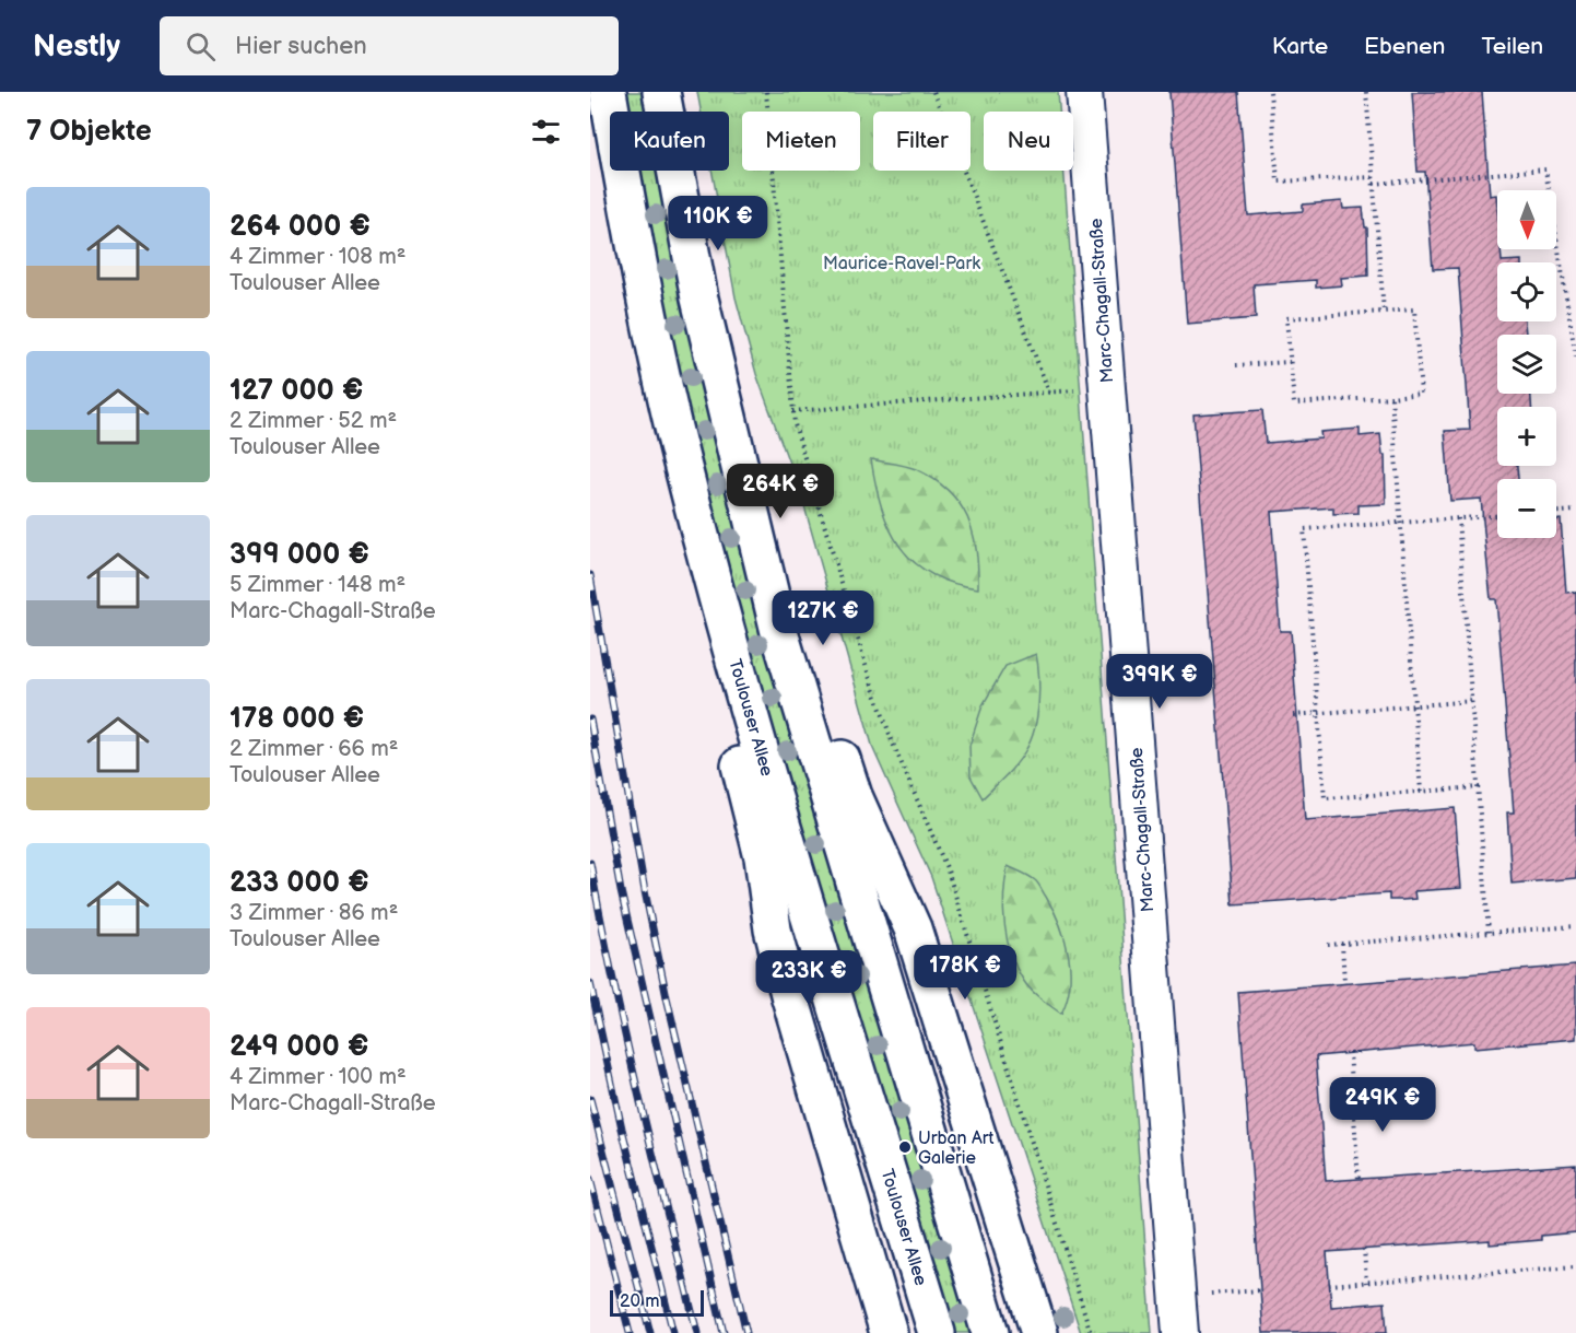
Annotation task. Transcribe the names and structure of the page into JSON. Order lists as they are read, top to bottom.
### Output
{
  "streets": {
    "main road": ["Toulouser Allee"],
    "street": ["Marc-Chagall-Straße"]
  },
  "parks": ["Maurice-Ravel-Park"],
  "places": ["Urban Art Galerie"],
  "scale_bar": "20 m",
  "north": "bottom",
  "page": {
    "header": "Nestly",
    "search": "Hier suchen",
    "nav": ["Karte", "Ebenen", "Teilen"],
    "heading": "7 Objekte",
    "chip": [
      "Kaufen",
      "Mieten",
      "Filter",
      "Neu"
    ],
    "list": [
      {
        "name": "264 000 €",
        "note": "4 Zimmer · 108 m² · Toulouser Allee"
      },
      {
        "name": "127 000 €",
        "note": "2 Zimmer · 52 m² · Toulouser Allee"
      },
      {
        "name": "399 000 €",
        "note": "5 Zimmer · 148 m² · Marc-Chagall-Straße"
      },
      {
        "name": "178 000 €",
        "note": "2 Zimmer · 66 m² · Toulouser Allee"
      },
      {
        "name": "233 000 €",
        "note": "3 Zimmer · 86 m² · Toulouser Allee"
      },
      {
        "name": "249 000 €",
        "note": "4 Zimmer · 100 m² · Marc-Chagall-Straße"
      }
    ],
    "map_buttons": ["+", "−"],
    "price": [
      "110K €",
      "264K €",
      "127K €",
      "399K €",
      "178K €",
      "233K €",
      "249K €"
    ],
    "scale": "20 m"
  }
}
